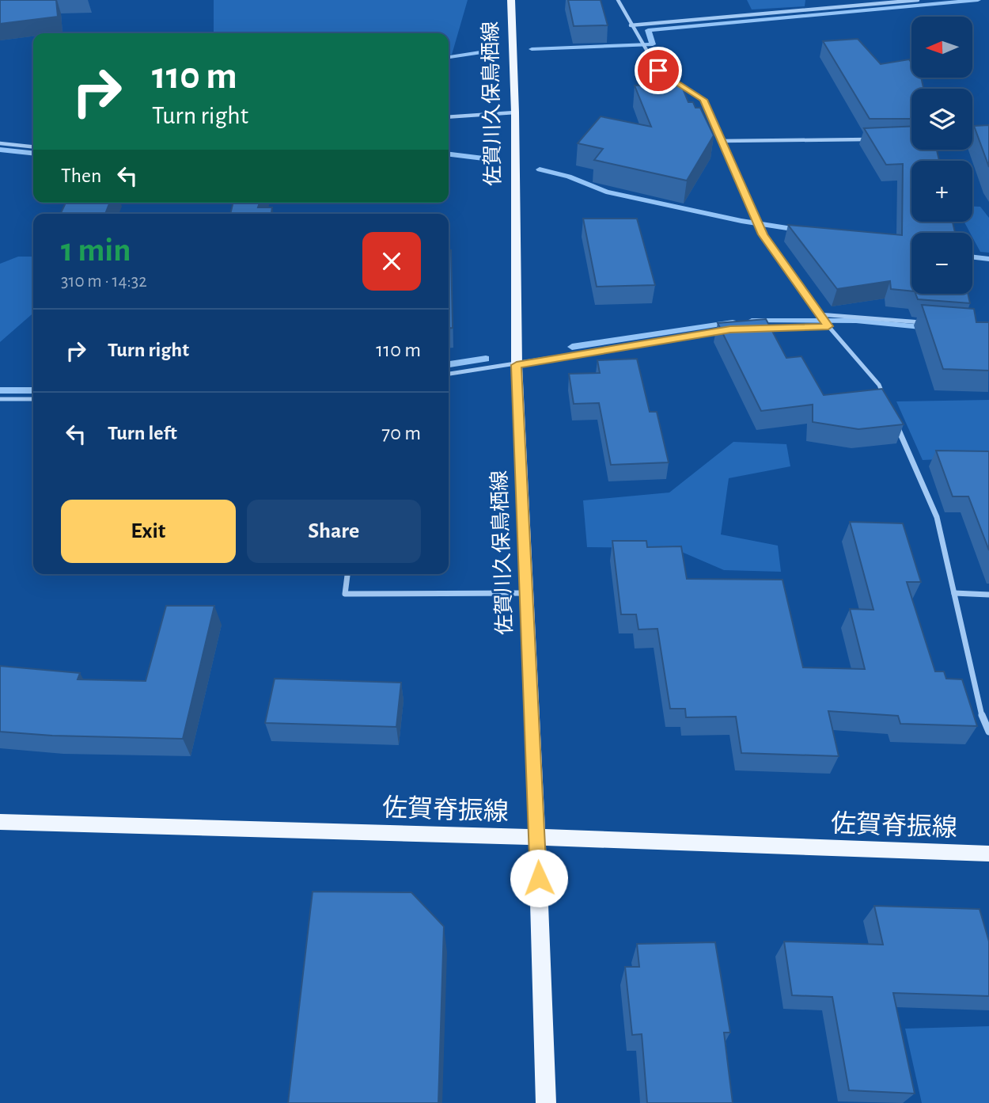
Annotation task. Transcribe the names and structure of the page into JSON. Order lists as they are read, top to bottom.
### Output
{
  "streets": {
    "main road": ["佐賀川久保鳥栖線", "佐賀脊振線"]
  },
  "crossings": [
    ["佐賀川久保鳥栖線", "佐賀脊振線"]
  ],
  "north": "left",
  "page": {
    "map_buttons": ["+", "−"],
    "turn": ["110 m", "Turn right"],
    "then": "Then",
    "heading": ["1 min", "310 m · 14:32"],
    "list": [
      {
        "name": "Turn right",
        "value": "110 m"
      },
      {
        "name": "Turn left",
        "value": "70 m"
      }
    ],
    "buttons": ["Exit", "Share"]
  }
}
